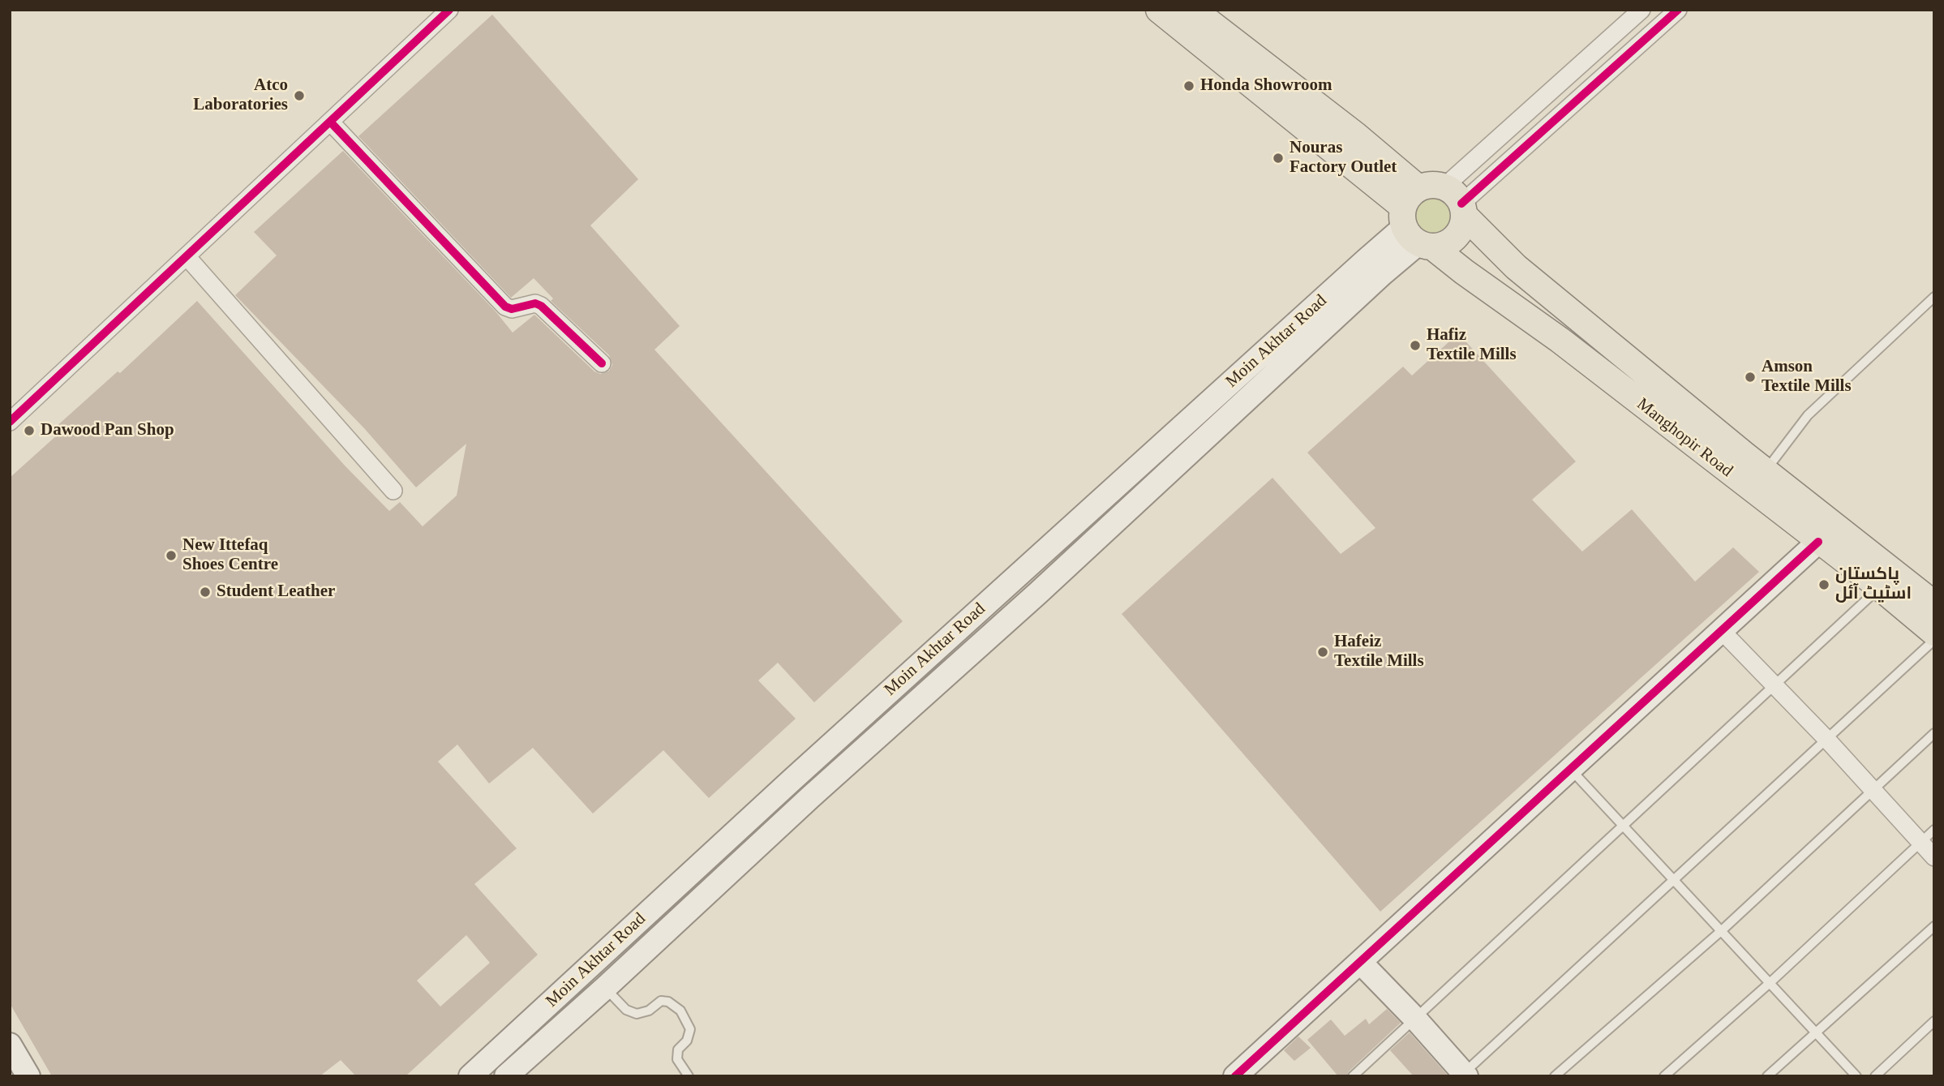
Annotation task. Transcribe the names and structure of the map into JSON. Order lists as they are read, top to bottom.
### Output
{
  "streets": {
    "main road": ["Moin Akhtar Road", "Manghopir Road"]
  },
  "crossings": [
    ["Moin Akhtar Road", "Manghopir Road"]
  ],
  "places": [
    "Honda Showroom",
    "Atco Laboratories",
    "Nouras Factory Outlet",
    "Hafiz Textile Mills",
    "Amson Textile Mills",
    "Dawood Pan Shop",
    "New Ittefaq Shoes Centre",
    "پاکستان اسٹیٹ آئل",
    "Student Leather",
    "Hafeiz Textile Mills"
  ]
}
